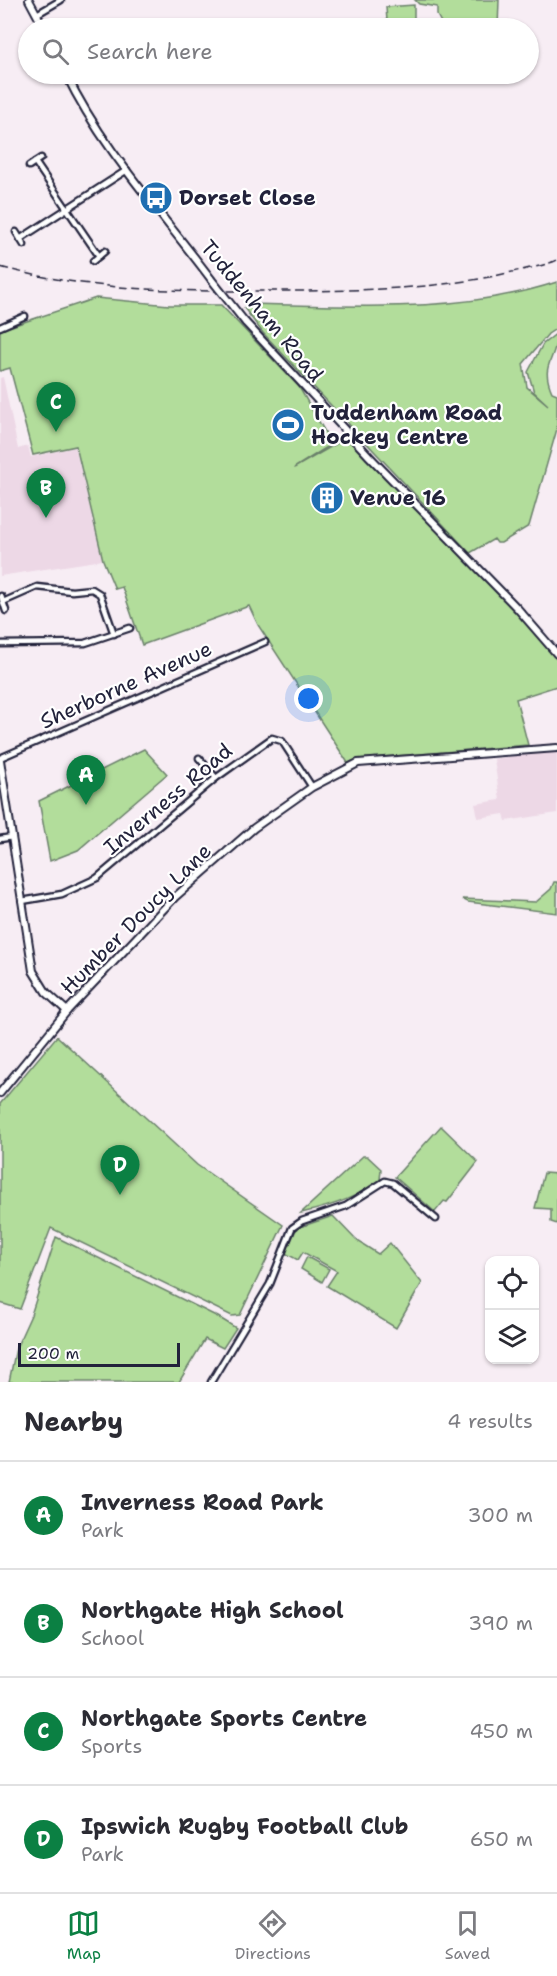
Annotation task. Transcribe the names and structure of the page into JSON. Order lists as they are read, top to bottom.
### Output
{
  "streets": {
    "street": [
      "Tuddenham Road",
      "Sherborne Avenue",
      "Inverness Road",
      "Humber Doucy Lane"
    ]
  },
  "crossings": [
    ["Inverness Road", "Humber Doucy Lane"]
  ],
  "places": {
    "bus stop": ["Dorset Close"],
    "sports": ["Tuddenham Road Hockey Centre"],
    "building": ["Venue 16"]
  },
  "scale_bar": "200 m",
  "page": {
    "search": "Search here",
    "pins": [
      "C",
      "B",
      "A",
      "D"
    ],
    "scale": "200 m",
    "heading": ["Nearby", "4 results"],
    "list": [
      {
        "mark": "A",
        "name": "Inverness Road Park",
        "note": "Park",
        "value": "300 m"
      },
      {
        "mark": "B",
        "name": "Northgate High School",
        "note": "School",
        "value": "390 m"
      },
      {
        "mark": "C",
        "name": "Northgate Sports Centre",
        "note": "Sports",
        "value": "450 m"
      },
      {
        "mark": "D",
        "name": "Ipswich Rugby Football Club",
        "note": "Park",
        "value": "650 m"
      }
    ],
    "nav": ["Map", "Directions", "Saved"]
  }
}
